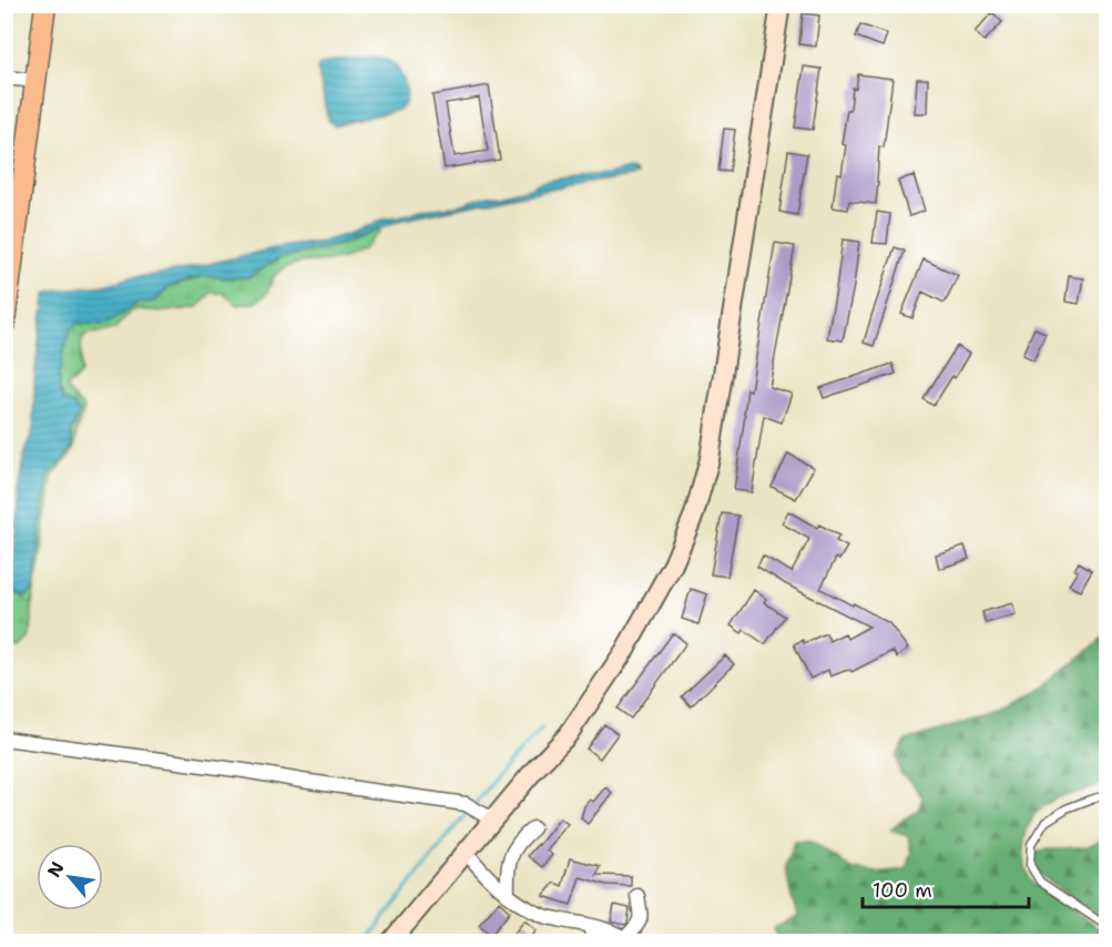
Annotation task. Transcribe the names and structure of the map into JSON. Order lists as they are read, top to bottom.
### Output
{
  "scale_bar": "100 m",
  "north": "top left"
}
